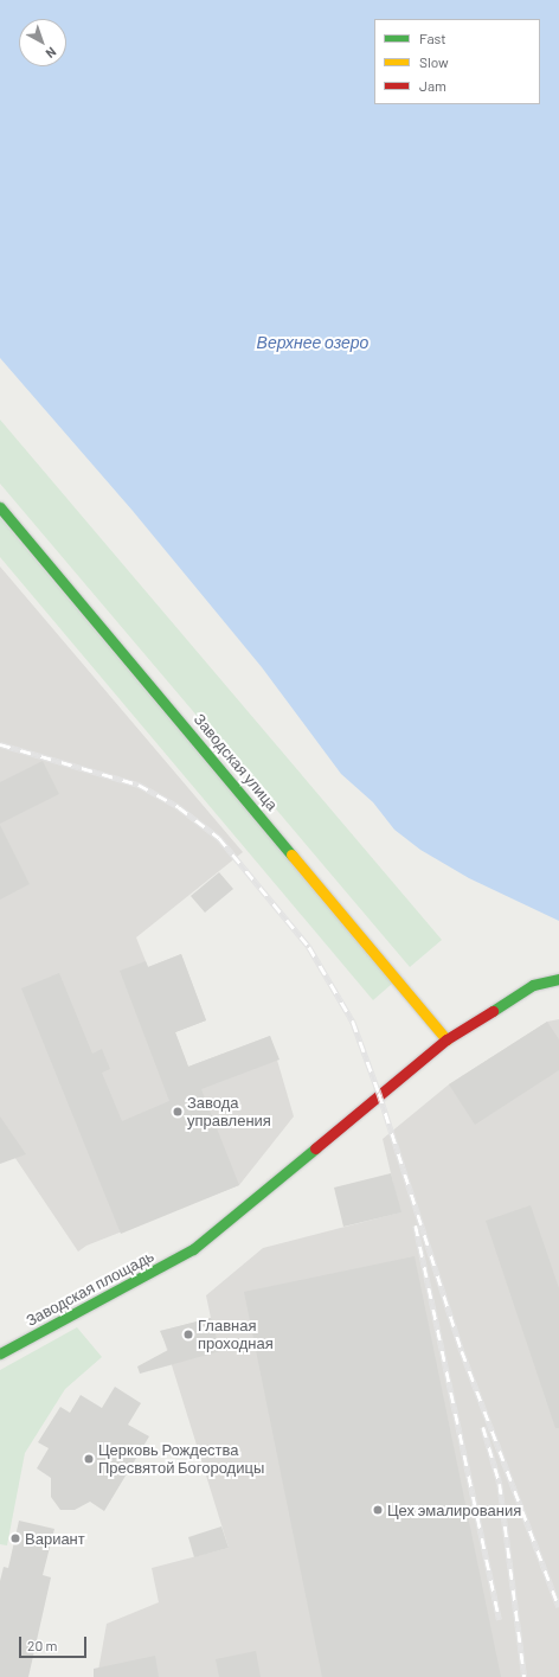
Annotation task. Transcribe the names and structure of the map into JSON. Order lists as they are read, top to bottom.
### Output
{
  "streets": {
    "main road": ["Заводская улица", "Заводская площадь"]
  },
  "crossings": [
    ["Заводская улица", "Заводская площадь"]
  ],
  "water": ["Верхнее озеро"],
  "places": [
    "Завода управления",
    "Главная проходная",
    "Церковь Рождества Пресвятой Богородицы",
    "Цех эмалирования",
    "Вариант"
  ],
  "legend": ["Fast", "Slow", "Jam"],
  "scale_bar": "20 m",
  "north": "bottom right"
}
